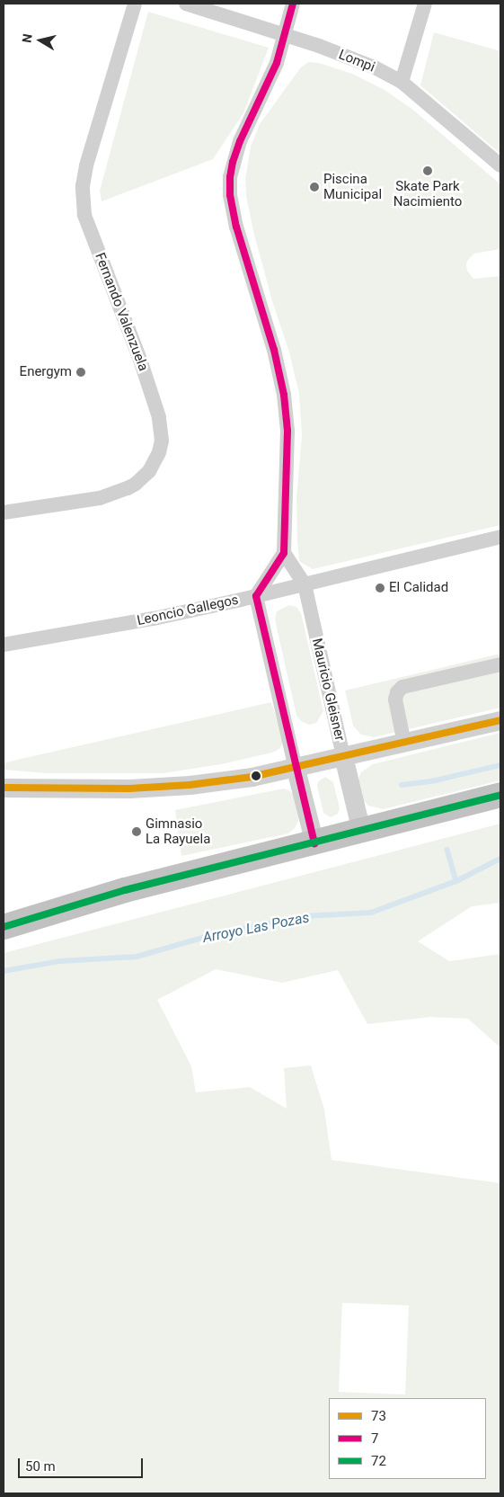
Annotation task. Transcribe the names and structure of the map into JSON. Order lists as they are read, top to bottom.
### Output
{
  "streets": {
    "street": [
      "Lompi",
      "Fernando Valenzuela",
      "Leoncio Gallegos",
      "Mauricio Gleisner"
    ]
  },
  "crossings": [
    ["Leoncio Gallegos", "Mauricio Gleisner"]
  ],
  "water": ["Arroyo Las Pozas"],
  "places": [
    "Skate Park Nacimiento",
    "Piscina Municipal",
    "Energym",
    "El Calidad",
    "Gimnasio La Rayuela"
  ],
  "lines": ["transit line 7", "transit line 73", "transit line 72"],
  "legend": ["73", "7", "72"],
  "scale_bar": "50 m",
  "north": "left"
}
